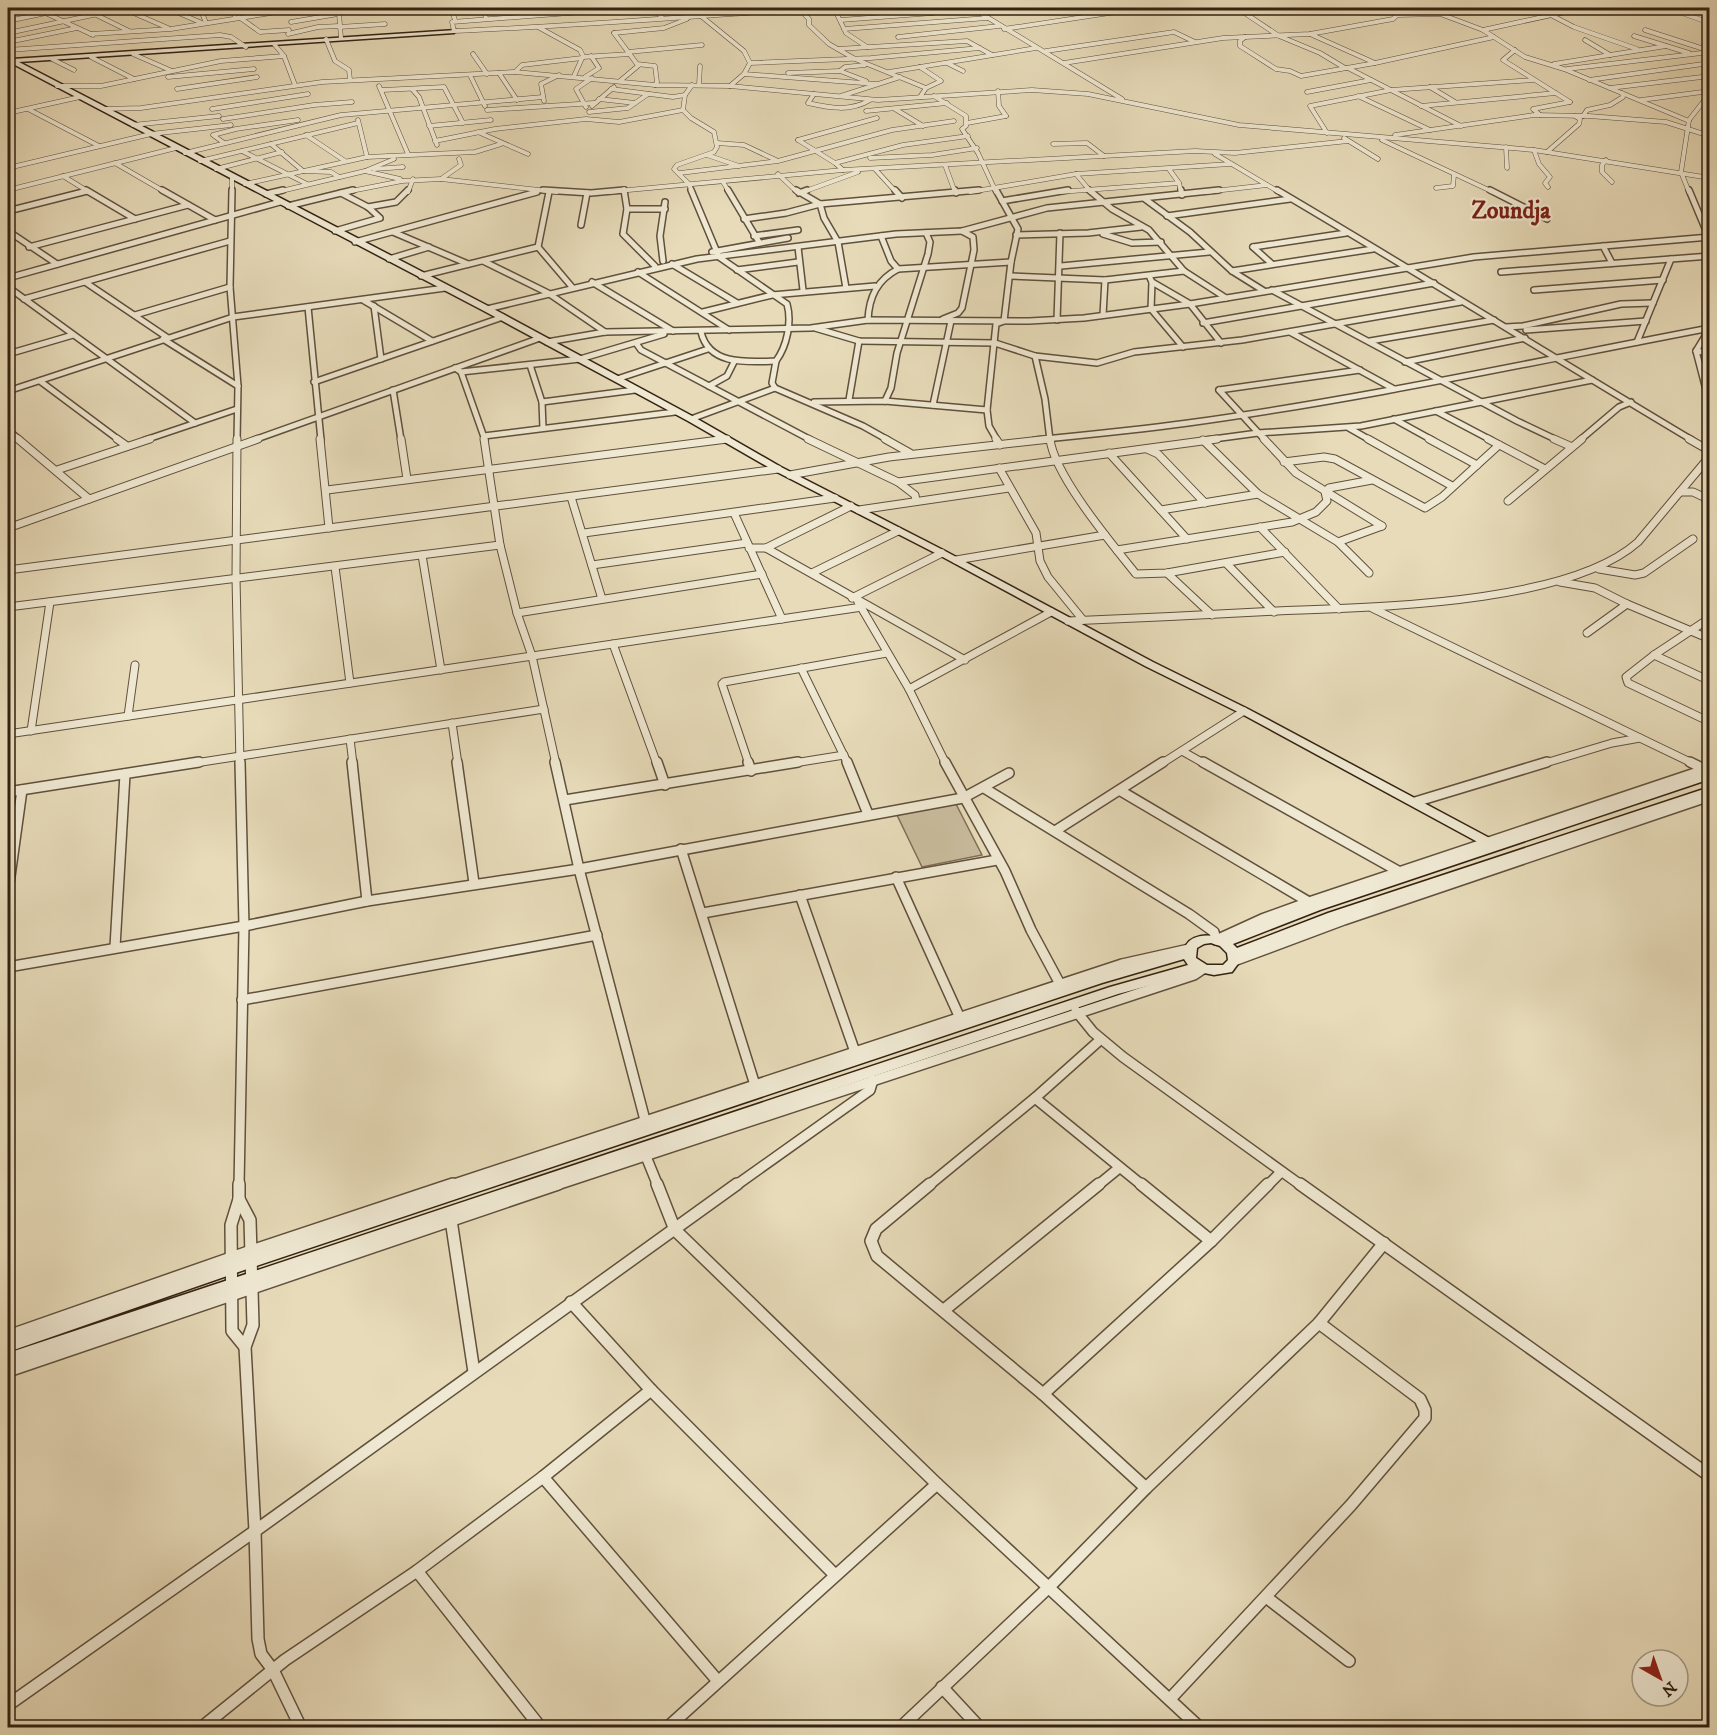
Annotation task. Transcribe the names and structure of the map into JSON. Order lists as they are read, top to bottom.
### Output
{
  "districts": ["Zoundja"],
  "north": "bottom right"
}
